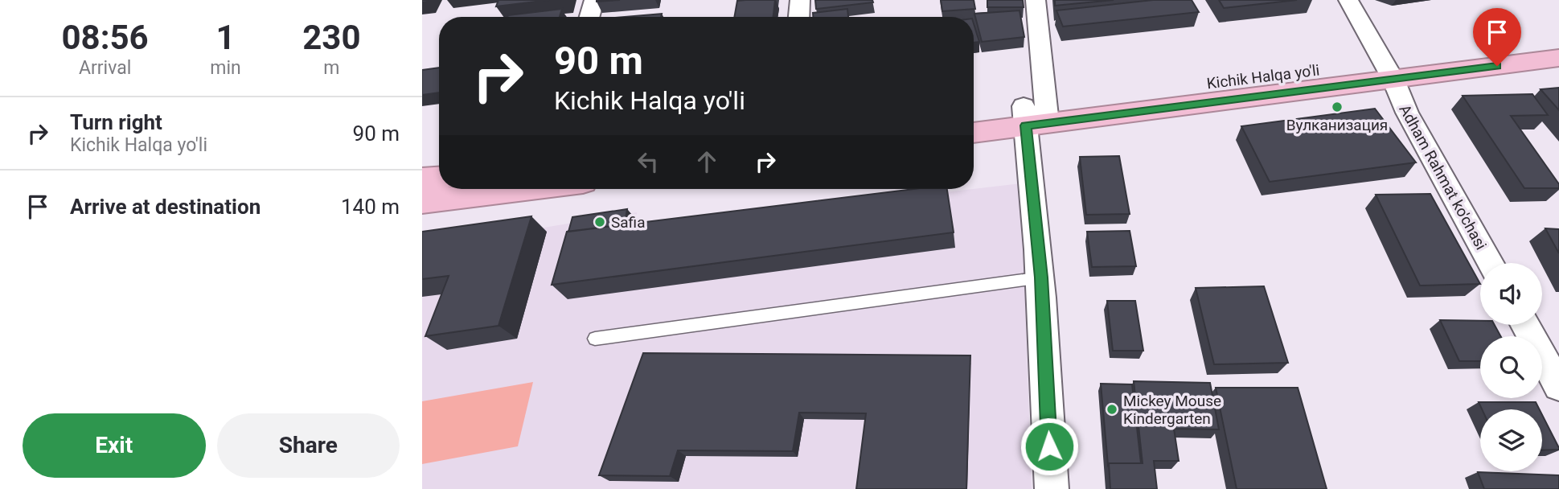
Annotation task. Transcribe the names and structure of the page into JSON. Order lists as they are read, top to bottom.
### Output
{
  "streets": {
    "highway": ["Kichik Halqa yo'li"],
    "street": ["Adham Rahmat ko'chasi"]
  },
  "crossings": [
    ["Kichik Halqa yo'li", "Adham Rahmat ko'chasi"]
  ],
  "places": ["Вулканизация", "Safia", "Mickey Mouse Kindergarten"],
  "page": {
    "eta": [
      "08:56",
      "Arrival",
      "1",
      "min",
      "230",
      "m"
    ],
    "turn": ["90 m", "Kichik Halqa yo'li"],
    "list": [
      {
        "name": "Turn right",
        "note": "Kichik Halqa yo'li",
        "value": "90 m"
      },
      {
        "name": "Arrive at destination",
        "value": "140 m"
      }
    ],
    "buttons": ["Exit", "Share"]
  }
}
